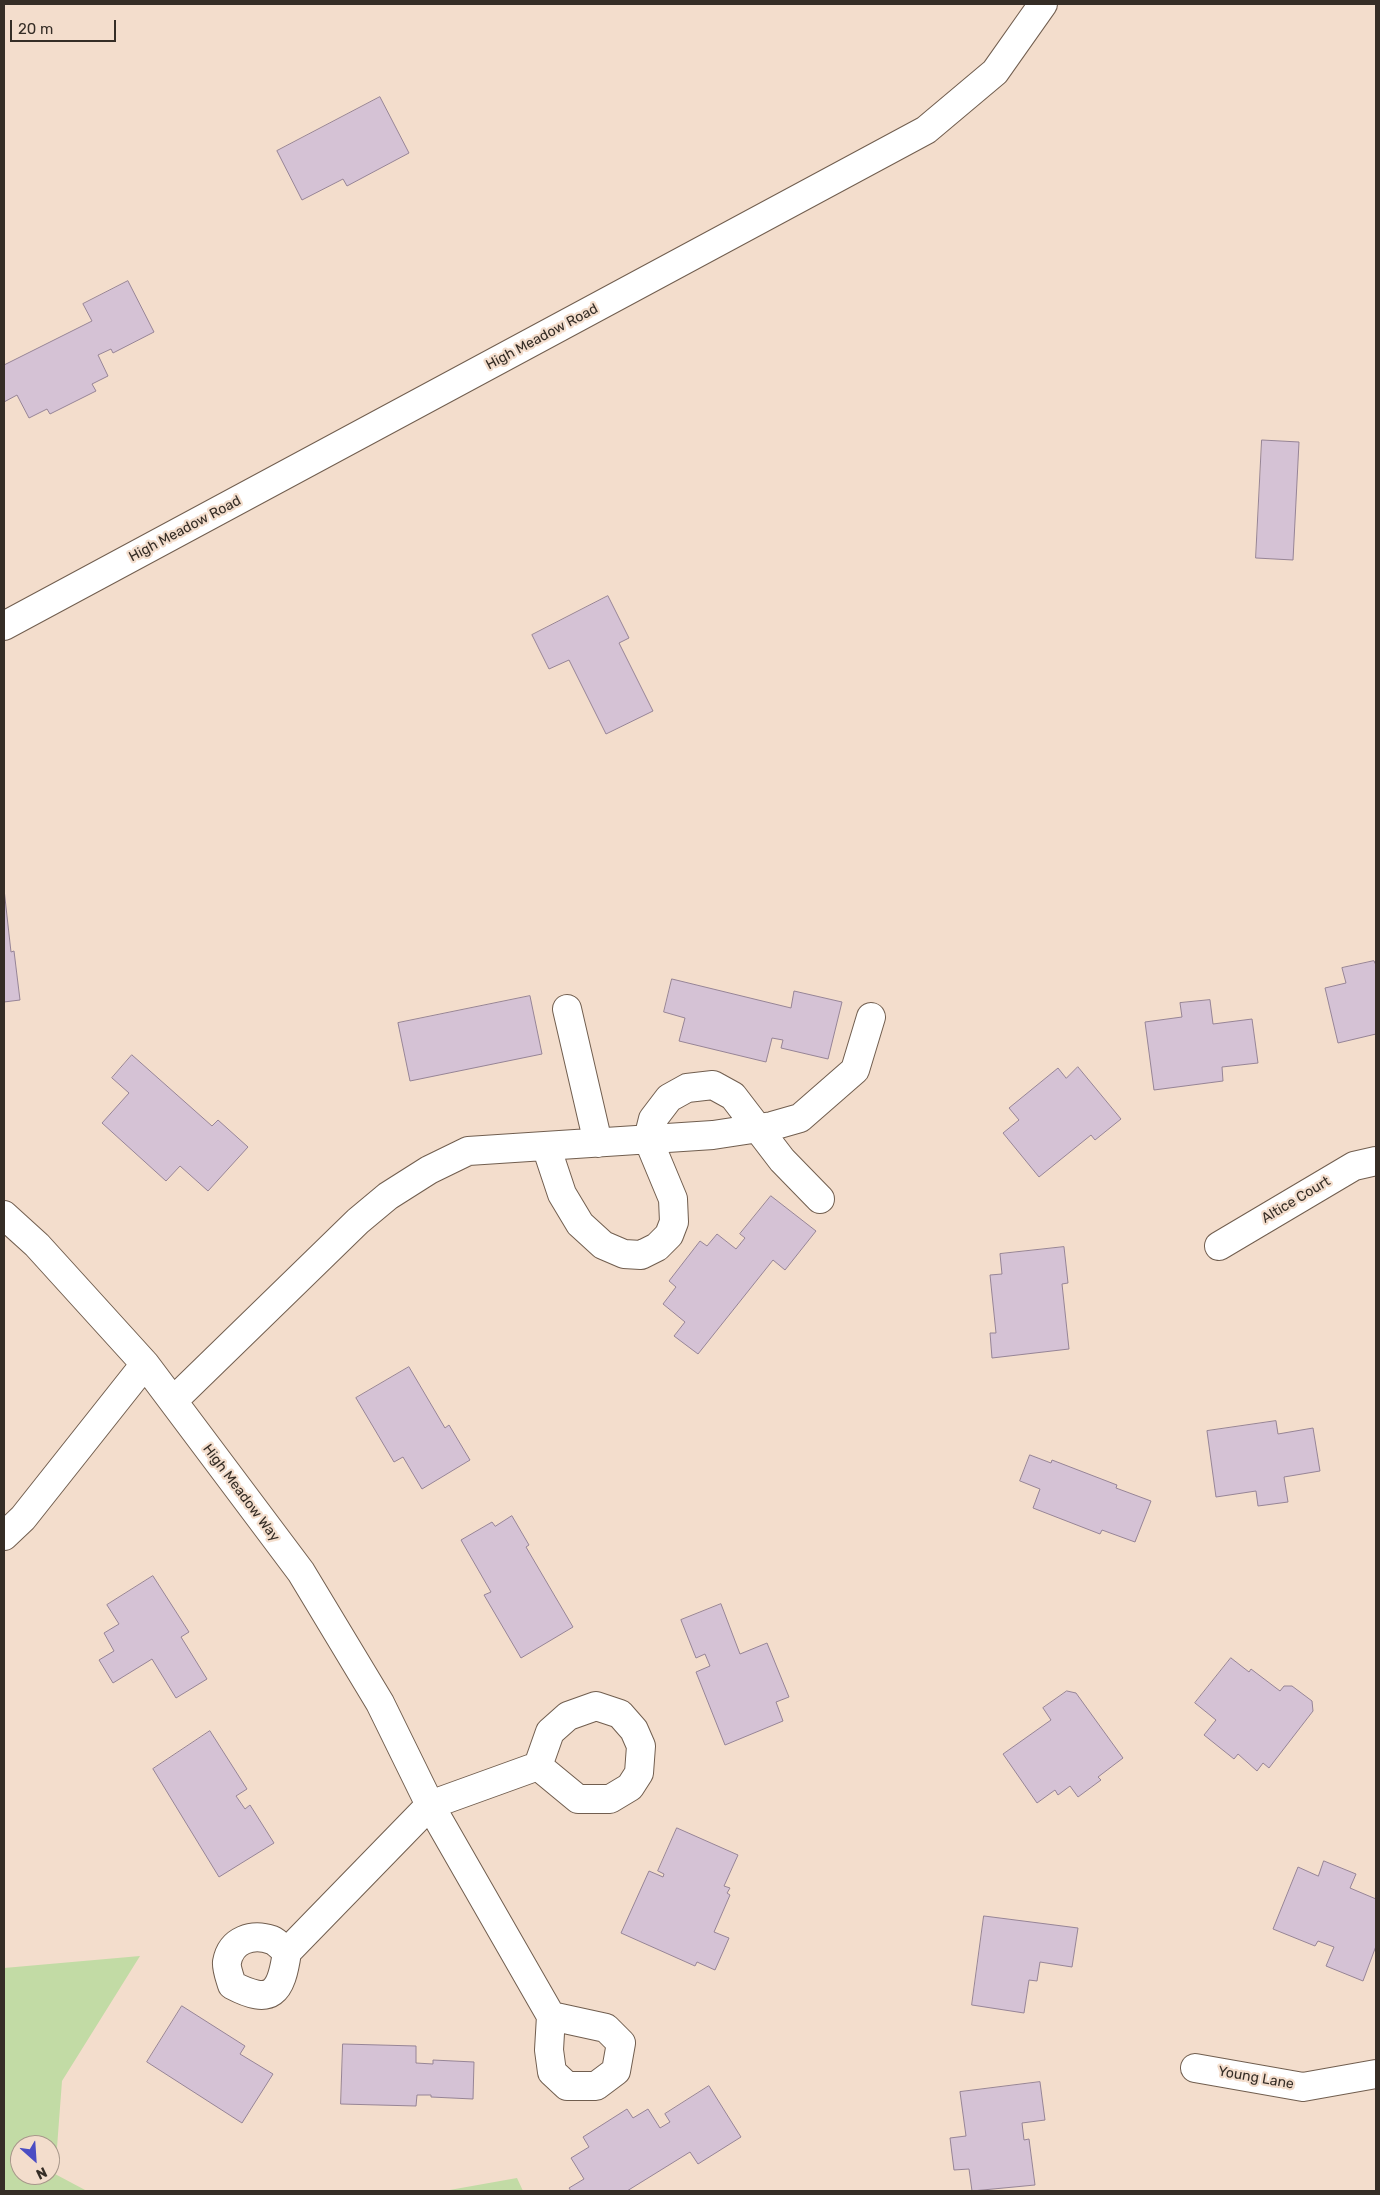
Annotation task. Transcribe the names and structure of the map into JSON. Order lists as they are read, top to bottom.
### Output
{
  "streets": {
    "street": [
      "High Meadow Road",
      "Altice Court",
      "High Meadow Way",
      "Young Lane"
    ]
  },
  "scale_bar": "20 m",
  "north": "bottom right"
}
